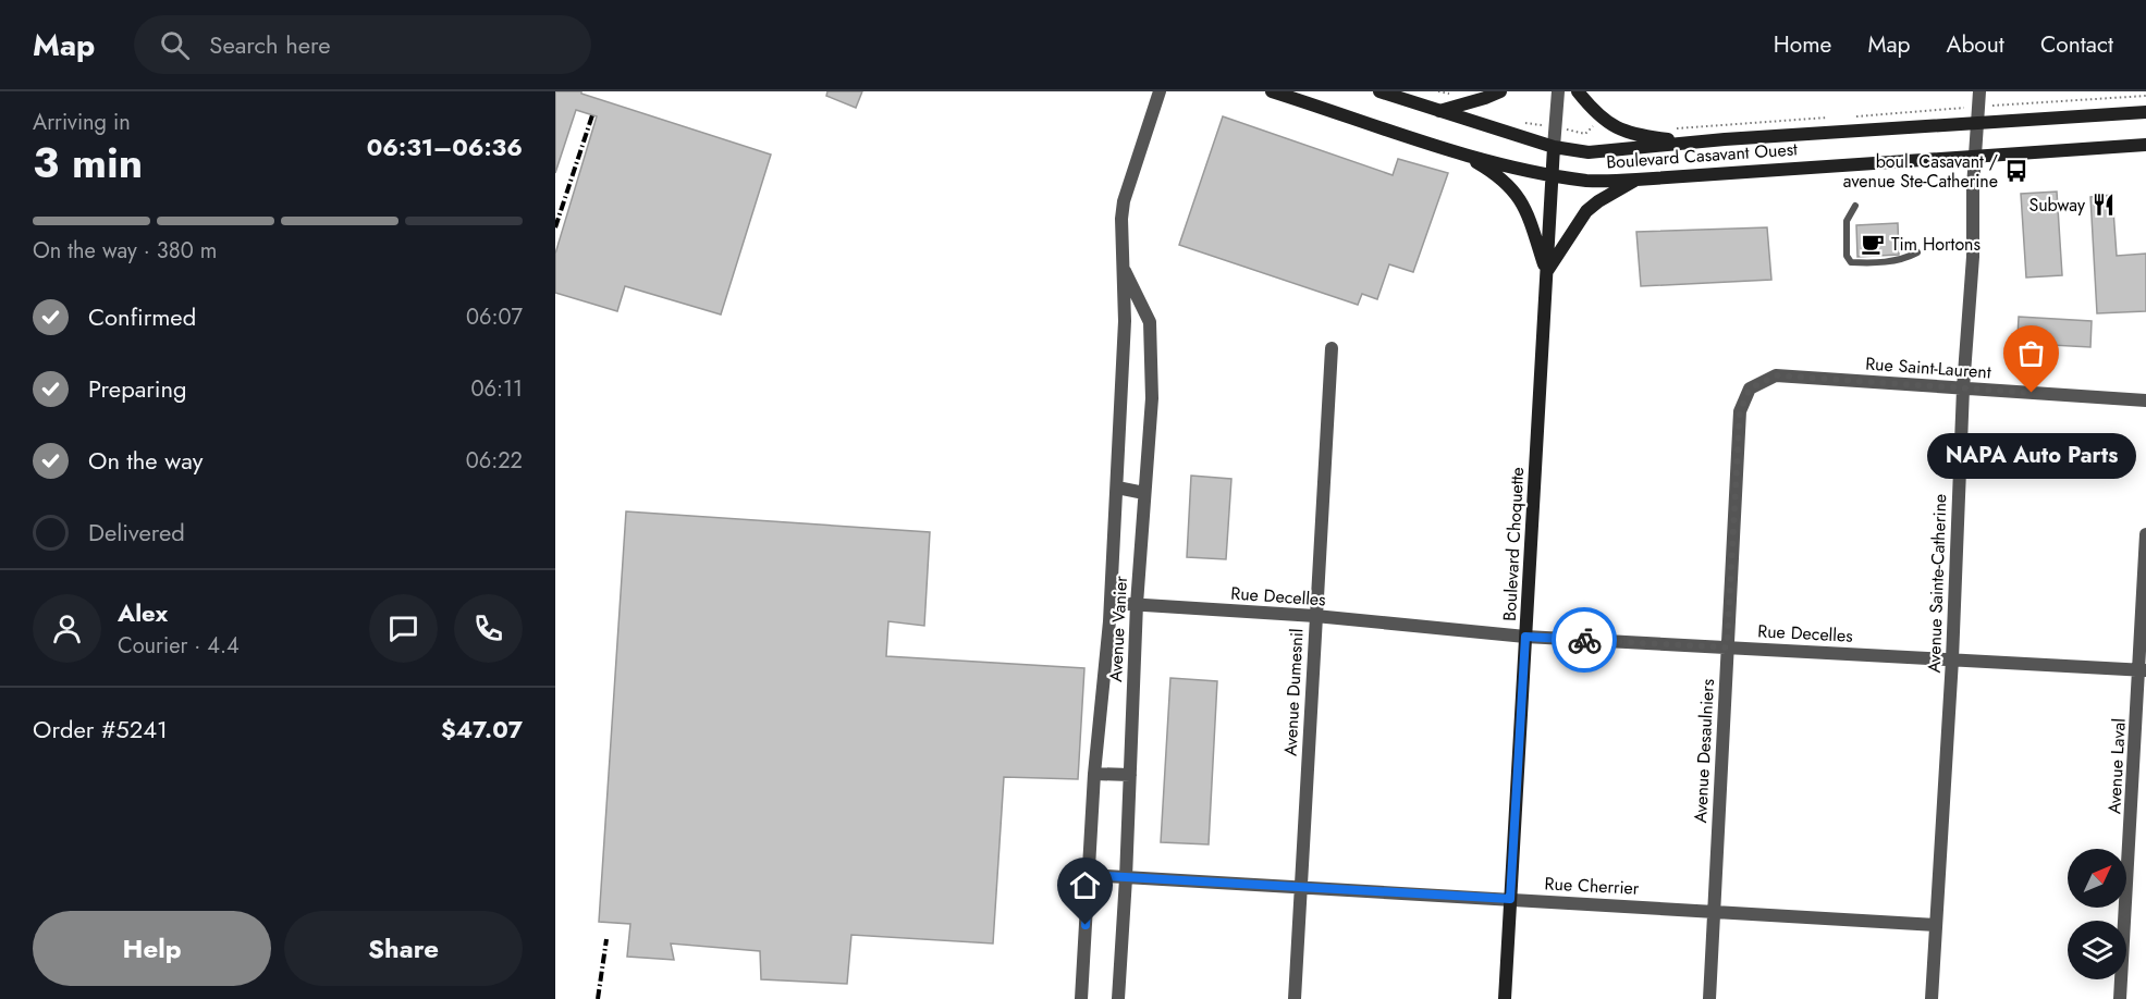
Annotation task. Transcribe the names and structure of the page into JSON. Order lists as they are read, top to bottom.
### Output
{
  "streets": {
    "main road": ["Boulevard Casavant Ouest", "Boulevard Choquette"],
    "street": [
      "Rue Saint-Laurent",
      "Avenue Sainte-Catherine",
      "Rue Decelles",
      "Avenue Vanier",
      "Avenue Dumesnil",
      "Avenue Desaulniers",
      "Avenue Laval",
      "Rue Cherrier"
    ]
  },
  "crossings": [
    ["Boulevard Casavant Ouest", "Boulevard Choquette"],
    ["Boulevard Casavant Ouest", "Avenue Sainte-Catherine"],
    ["Rue Saint-Laurent", "Avenue Sainte-Catherine"],
    ["Rue Saint-Laurent", "Avenue Desaulniers"],
    ["Boulevard Choquette", "Rue Decelles"],
    ["Boulevard Choquette", "Rue Cherrier"],
    ["Avenue Sainte-Catherine", "Rue Decelles"],
    ["Avenue Sainte-Catherine", "Rue Cherrier"],
    ["Rue Decelles", "Avenue Vanier"],
    ["Rue Decelles", "Avenue Dumesnil"],
    ["Rue Decelles", "Avenue Desaulniers"],
    ["Rue Decelles", "Avenue Laval"],
    ["Avenue Vanier", "Rue Cherrier"],
    ["Avenue Dumesnil", "Rue Cherrier"],
    ["Avenue Desaulniers", "Rue Cherrier"]
  ],
  "places": {
    "bus stop": ["boul. Casavant / avenue Ste-Catherine"],
    "restaurant": ["Subway"],
    "cafe": ["Tim Hortons"],
    "other": ["NAPA Auto Parts"]
  },
  "north": "top right",
  "page": {
    "header": "Map",
    "search": "Search here",
    "nav": [
      "Home",
      "Map",
      "About",
      "Contact"
    ],
    "heading": ["3 min", "Arriving in", "06:31–06:36"],
    "panel": [
      "Alex",
      "Courier · 4.4",
      "Order #5241",
      "$47.07"
    ],
    "bar": "On the way · 380 m",
    "list": [
      ["Confirmed", "06:07"],
      ["Preparing", "06:11"],
      ["On the way", "06:22"],
      "Delivered"
    ],
    "bubble": "NAPA Auto Parts",
    "buttons": ["Help", "Share"]
  }
}
